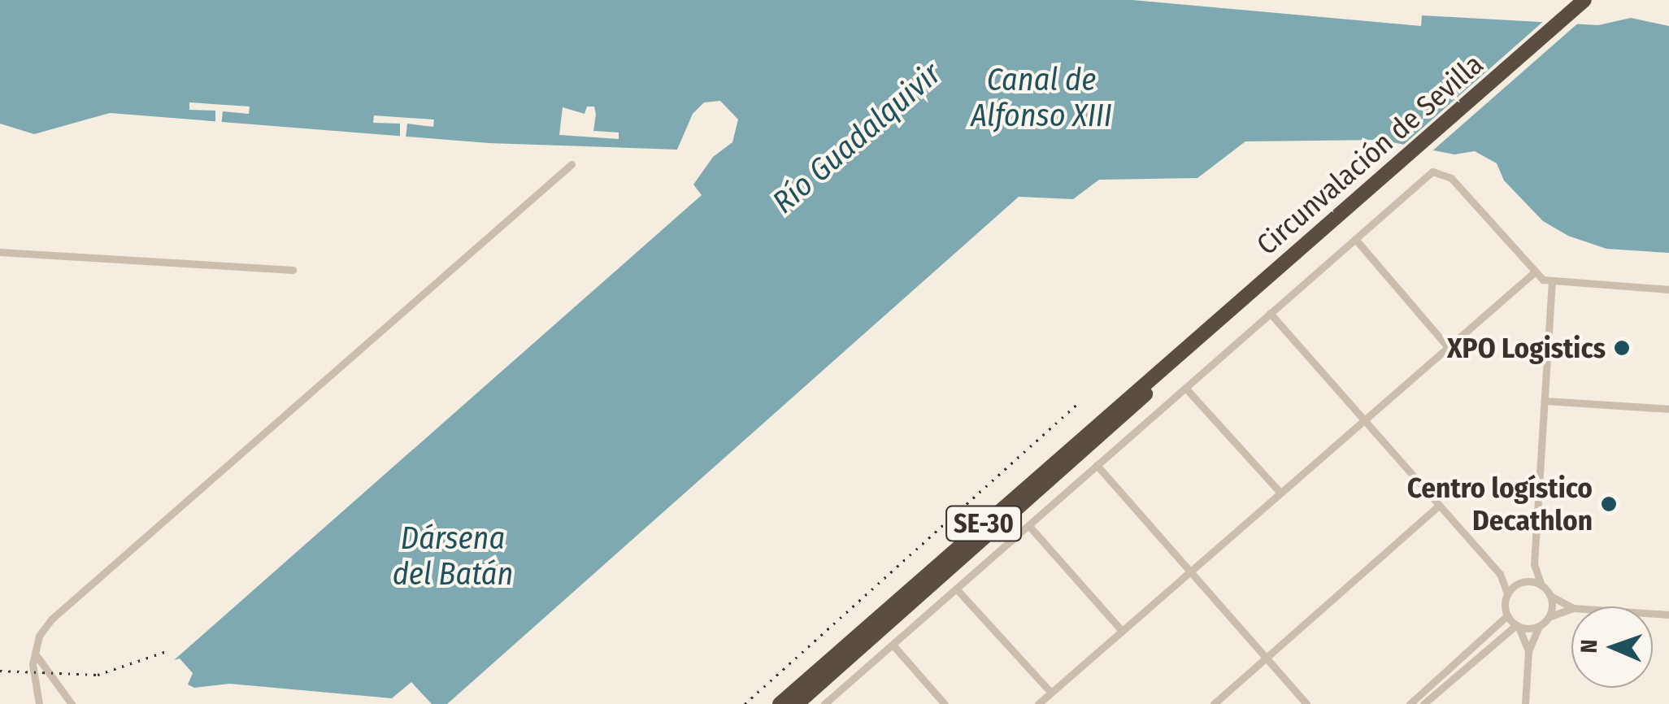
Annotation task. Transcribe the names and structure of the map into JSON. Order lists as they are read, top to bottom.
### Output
{
  "streets": {
    "highway": ["Circunvalación de Sevilla", "SE-30"]
  },
  "water": ["Canal de Alfonso XIII", "Río Guadalquivir", "Dársena del Batán"],
  "places": ["XPO Logistics", "Centro logístico Decathlon"],
  "north": "left"
}
